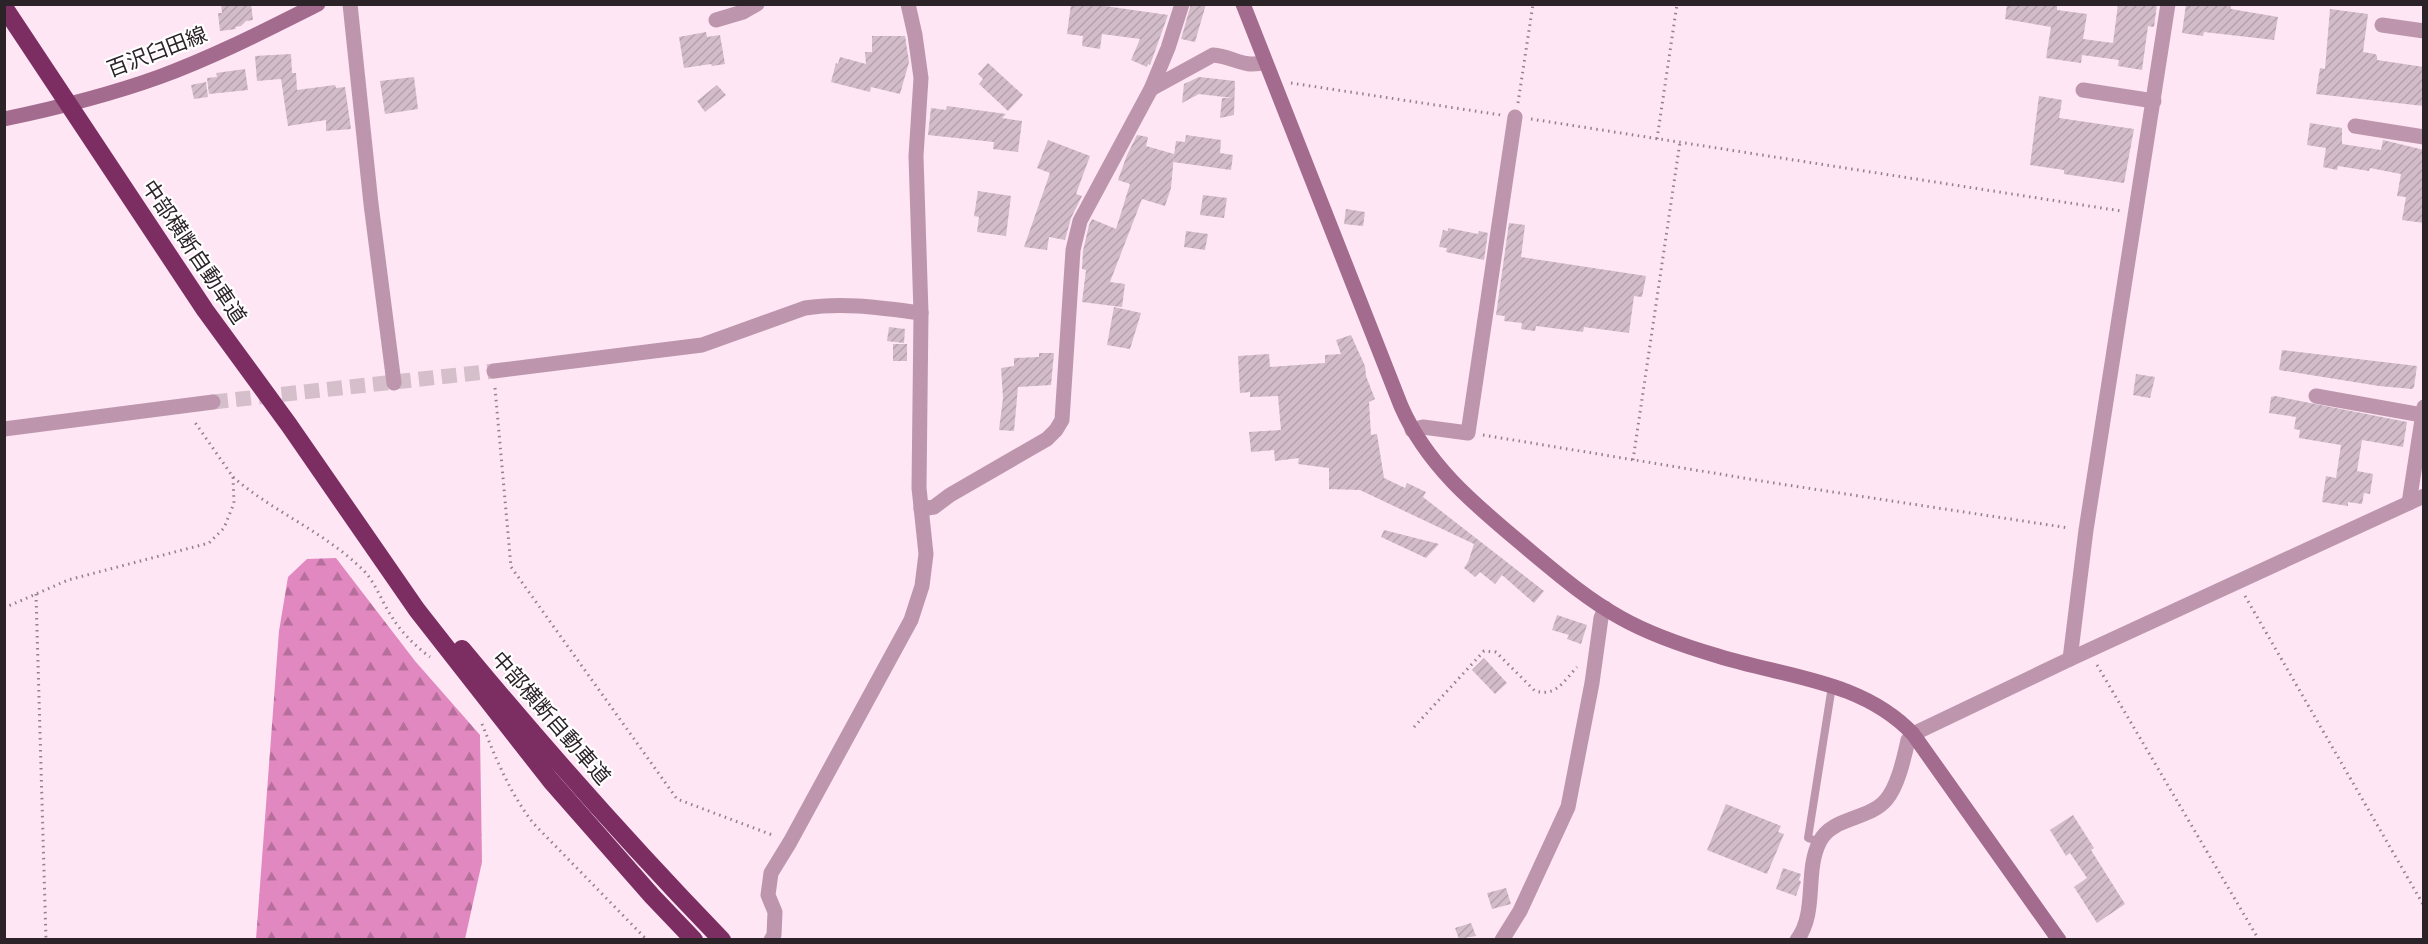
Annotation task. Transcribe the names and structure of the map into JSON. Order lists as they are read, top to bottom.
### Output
{
  "streets": {
    "highway": ["中部横断自動車道"],
    "main road": ["百沢臼田線"]
  }
}
